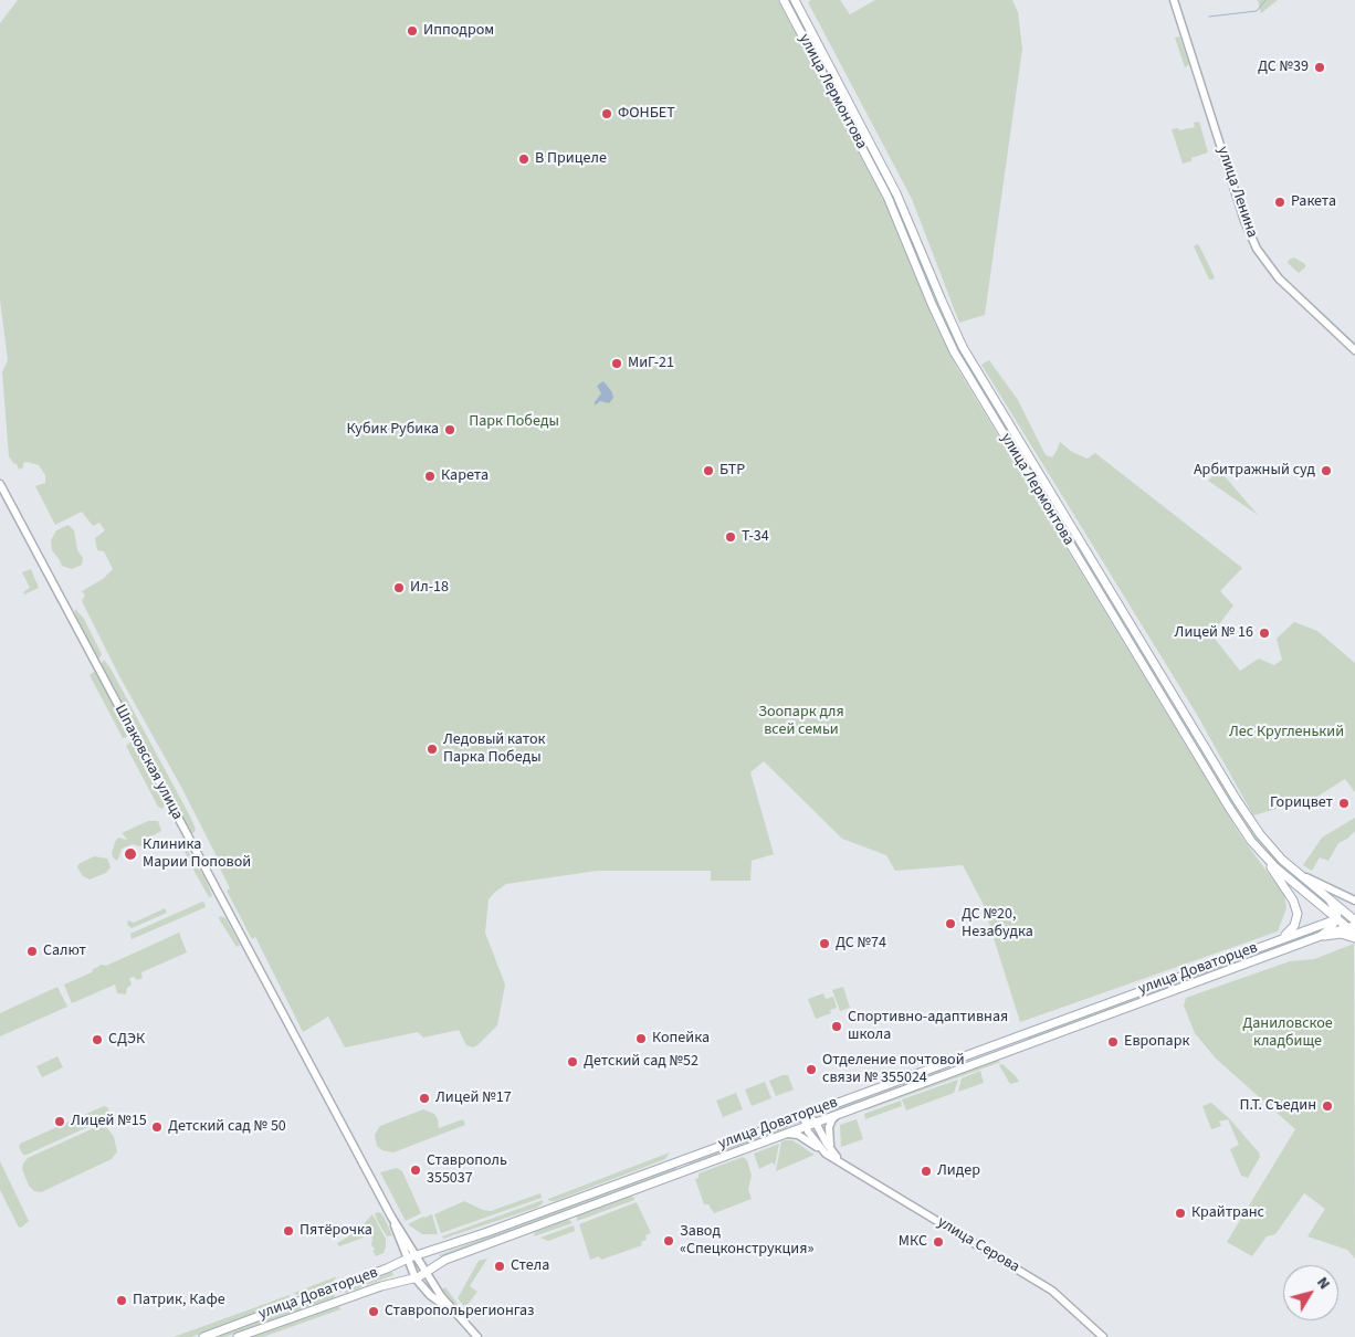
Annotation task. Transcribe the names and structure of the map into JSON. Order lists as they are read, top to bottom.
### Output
{
  "streets": {
    "main road": [
      "улица Лермонтова",
      "улица Ленина",
      "Шпаковская улица",
      "улица Доваторцев",
      "улица Серова"
    ]
  },
  "crossings": [
    ["улица Лермонтова", "улица Доваторцев"],
    ["Шпаковская улица", "улица Доваторцев"],
    ["улица Доваторцев", "улица Серова"]
  ],
  "parks": [
    "Парк Победы",
    "Зоопарк для всей семьи",
    "Лес Кругленький",
    "Даниловское кладбище"
  ],
  "places": [
    "Ипподром",
    "ДС №39",
    "ФОНБЕТ",
    "В Прицеле",
    "Ракета",
    "МиГ-21",
    "Кубик Рубика",
    "БТР",
    "Арбитражный суд",
    "Карета",
    "Т-34",
    "Ил-18",
    "Лицей № 16",
    "Ледовый каток Парка Победы",
    "Горицвет",
    "Клиника Марии Поповой",
    "ДС №20, Незабудка",
    "ДС №74",
    "Салют",
    "Спортивно-адаптивная школа",
    "Копейка",
    "СДЭК",
    "Европарк",
    "Детский сад №52",
    "Отделение почтовой связи № 355024",
    "Лицей №17",
    "П.Т. Съедин",
    "Лицей №15",
    "Детский сад № 50",
    "Ставрополь 355037",
    "Лидер",
    "Крайтранс",
    "Пятёрочка",
    "Завод «Спецконструкция»",
    "МКС",
    "Стела",
    "Патрик, Кафе",
    "Ставропольрегионгаз"
  ],
  "north": "top right"
}
